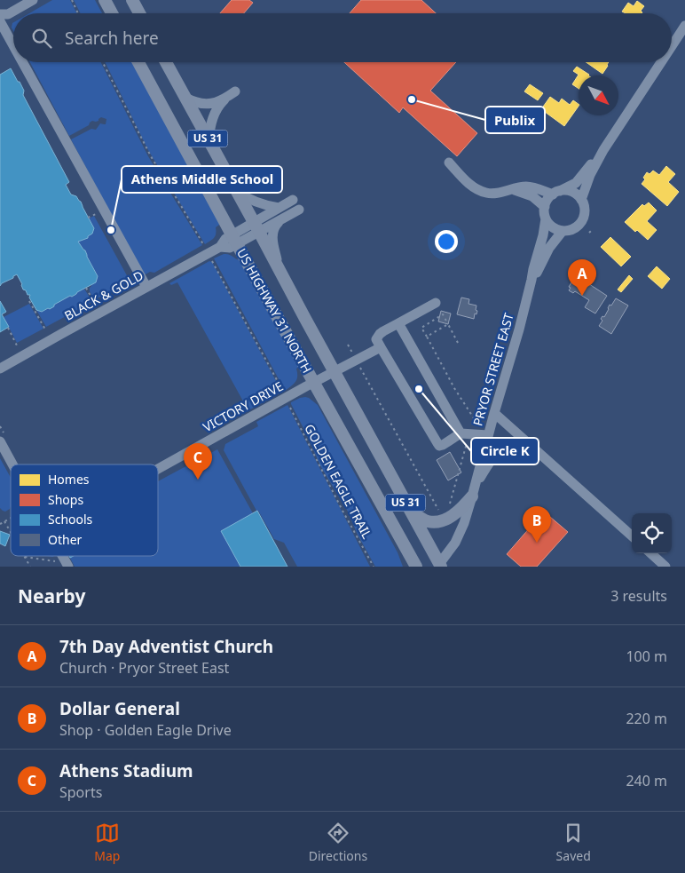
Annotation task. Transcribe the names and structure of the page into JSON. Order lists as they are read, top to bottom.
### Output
{
  "streets": {
    "main road": ["US 31", "US HIGHWAY 31 NORTH"],
    "street": ["BLACK & GOLD", "PRYOR STREET EAST", "VICTORY DRIVE"],
    "path": ["GOLDEN EAGLE TRAIL"]
  },
  "crossings": [
    ["BLACK & GOLD", "US HIGHWAY 31 NORTH"],
    ["US HIGHWAY 31 NORTH", "PRYOR STREET EAST"],
    ["US HIGHWAY 31 NORTH", "VICTORY DRIVE"]
  ],
  "places": ["Publix", "Athens Middle School", "Circle K"],
  "legend": [
    "Homes",
    "Shops",
    "Schools",
    "Other"
  ],
  "north": "bottom right",
  "page": {
    "search": "Search here",
    "pins": ["A", "C", "B"],
    "heading": ["Nearby", "3 results"],
    "list": [
      {
        "mark": "A",
        "name": "7th Day Adventist Church",
        "note": "Church · Pryor Street East",
        "value": "100 m"
      },
      {
        "mark": "B",
        "name": "Dollar General",
        "note": "Shop · Golden Eagle Drive",
        "value": "220 m"
      },
      {
        "mark": "C",
        "name": "Athens Stadium",
        "note": "Sports",
        "value": "240 m"
      }
    ],
    "nav": ["Map", "Directions", "Saved"]
  }
}
